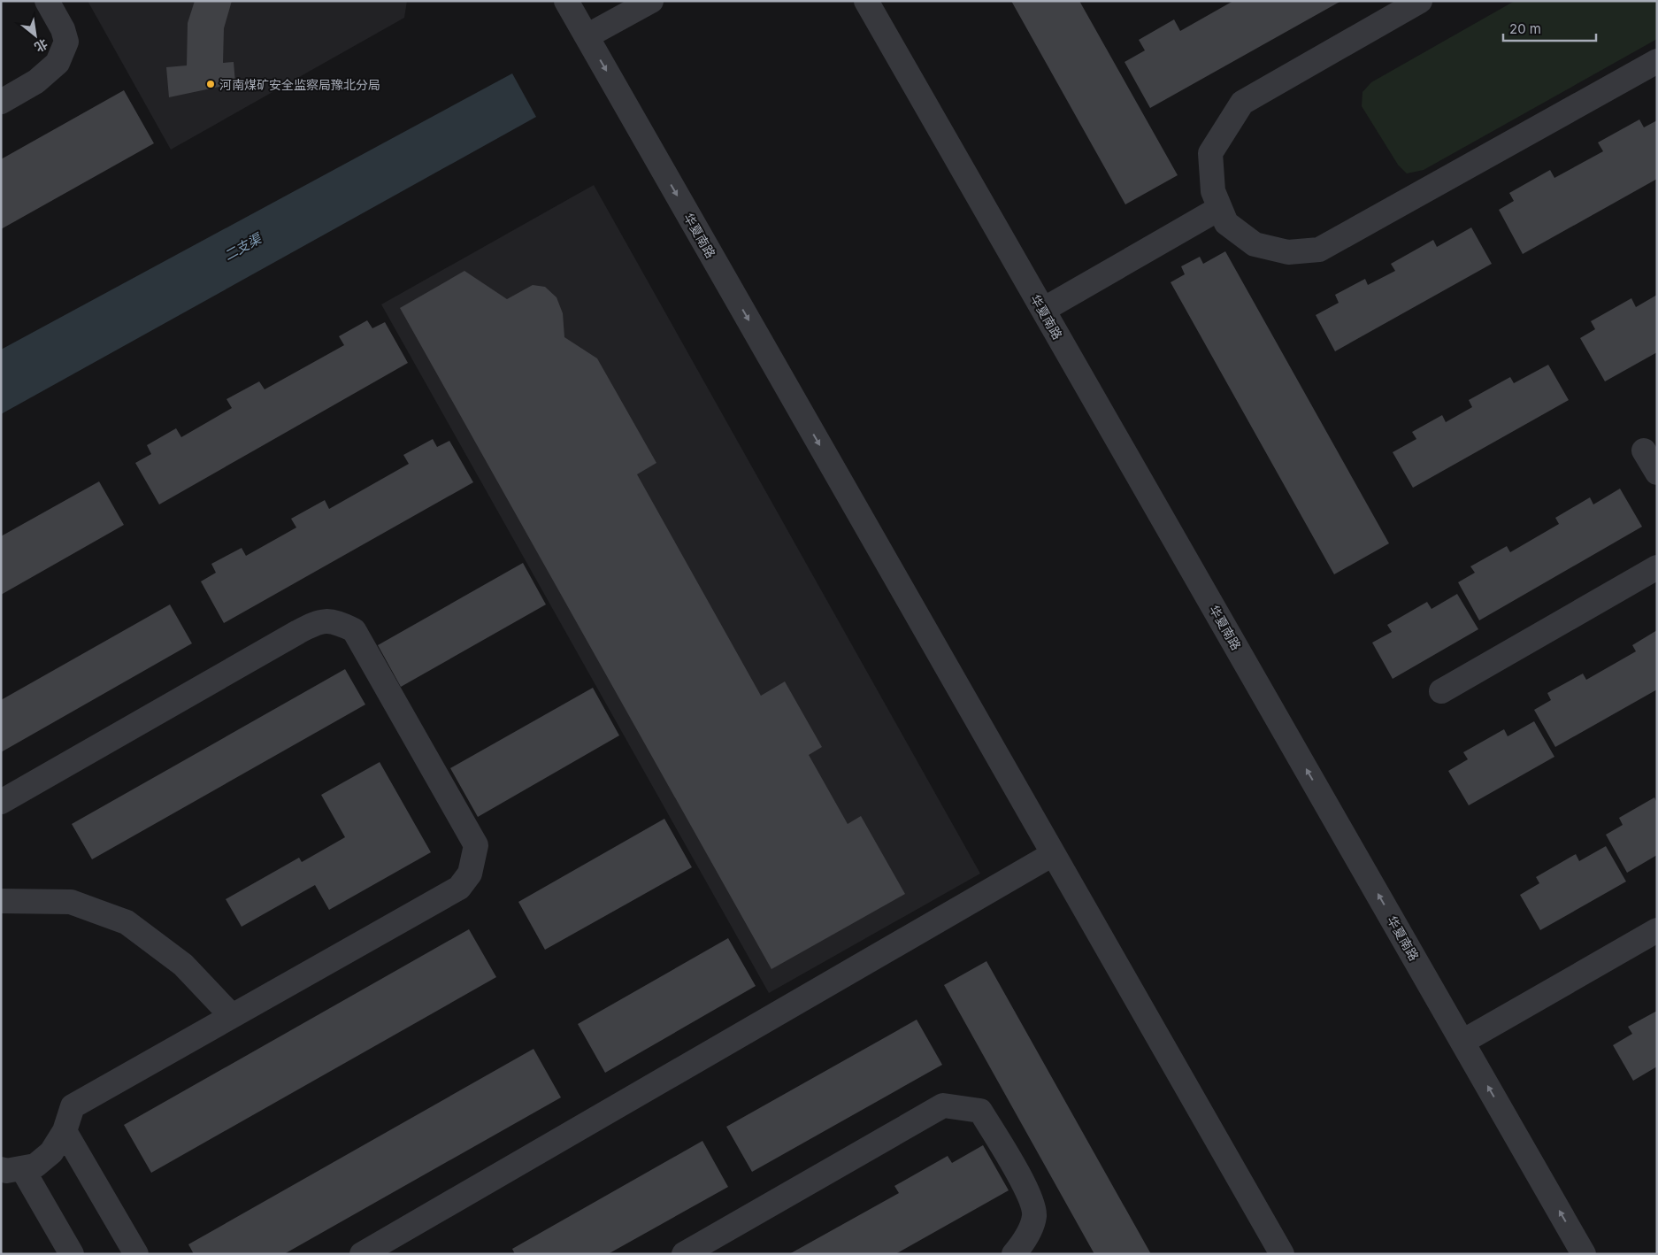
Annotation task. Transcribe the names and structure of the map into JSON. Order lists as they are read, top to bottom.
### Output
{
  "streets": {
    "street": ["华夏南路"]
  },
  "water": ["二支渠"],
  "places": ["河南煤矿安全监察局豫北分局"],
  "scale_bar": "20 m",
  "north": "bottom right"
}
